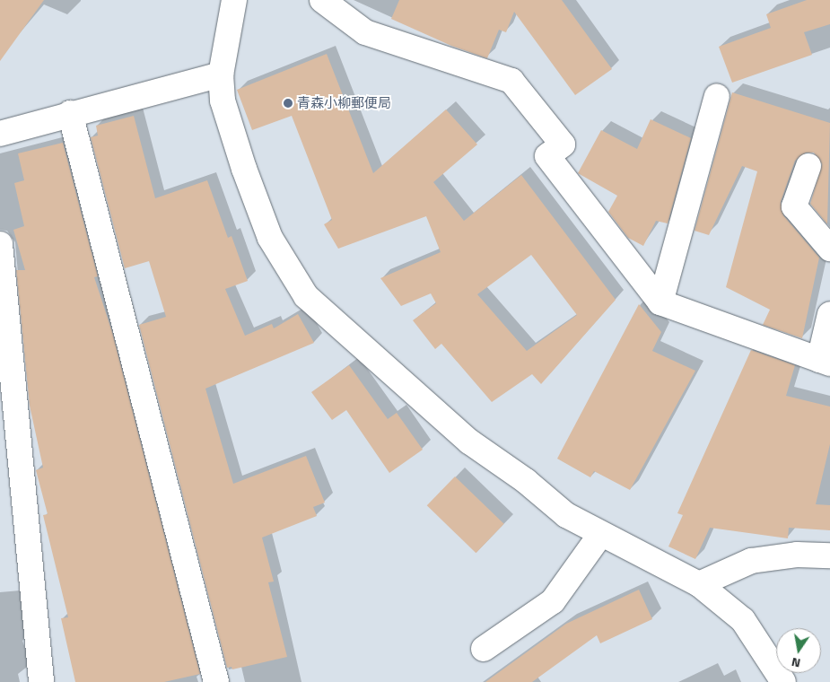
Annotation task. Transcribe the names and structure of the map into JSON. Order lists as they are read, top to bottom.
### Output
{
  "places": ["青森小柳郵便局"],
  "north": "bottom"
}
